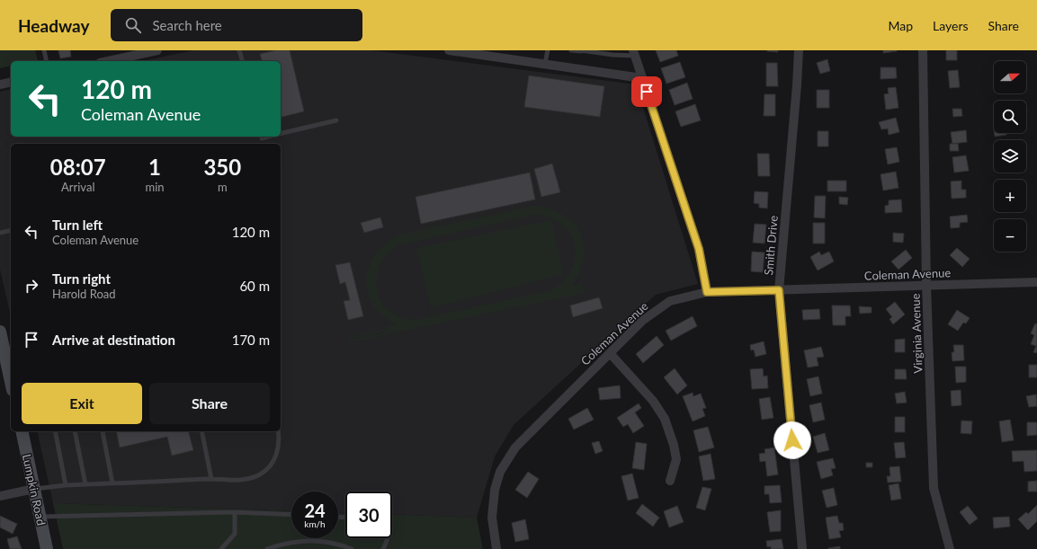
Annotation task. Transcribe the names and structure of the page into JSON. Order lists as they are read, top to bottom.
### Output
{
  "streets": {
    "main road": ["Lumpkin Road"],
    "street": ["Smith Drive", "Coleman Avenue", "Virginia Avenue"]
  },
  "crossings": [
    ["Smith Drive", "Coleman Avenue"],
    ["Coleman Avenue", "Virginia Avenue"]
  ],
  "north": "right",
  "page": {
    "header": "Headway",
    "search": "Search here",
    "nav": ["Map", "Layers", "Share"],
    "map_buttons": ["+", "−"],
    "turn": ["120 m", "Coleman Avenue"],
    "eta": [
      "08:07",
      "Arrival",
      "1",
      "min",
      "350",
      "m"
    ],
    "list": [
      {
        "name": "Turn left",
        "note": "Coleman Avenue",
        "value": "120 m"
      },
      {
        "name": "Turn right",
        "note": "Harold Road",
        "value": "60 m"
      },
      {
        "name": "Arrive at destination",
        "value": "170 m"
      }
    ],
    "buttons": ["Exit", "Share"],
    "speed": "24 km/h",
    "limit": "30"
  }
}
